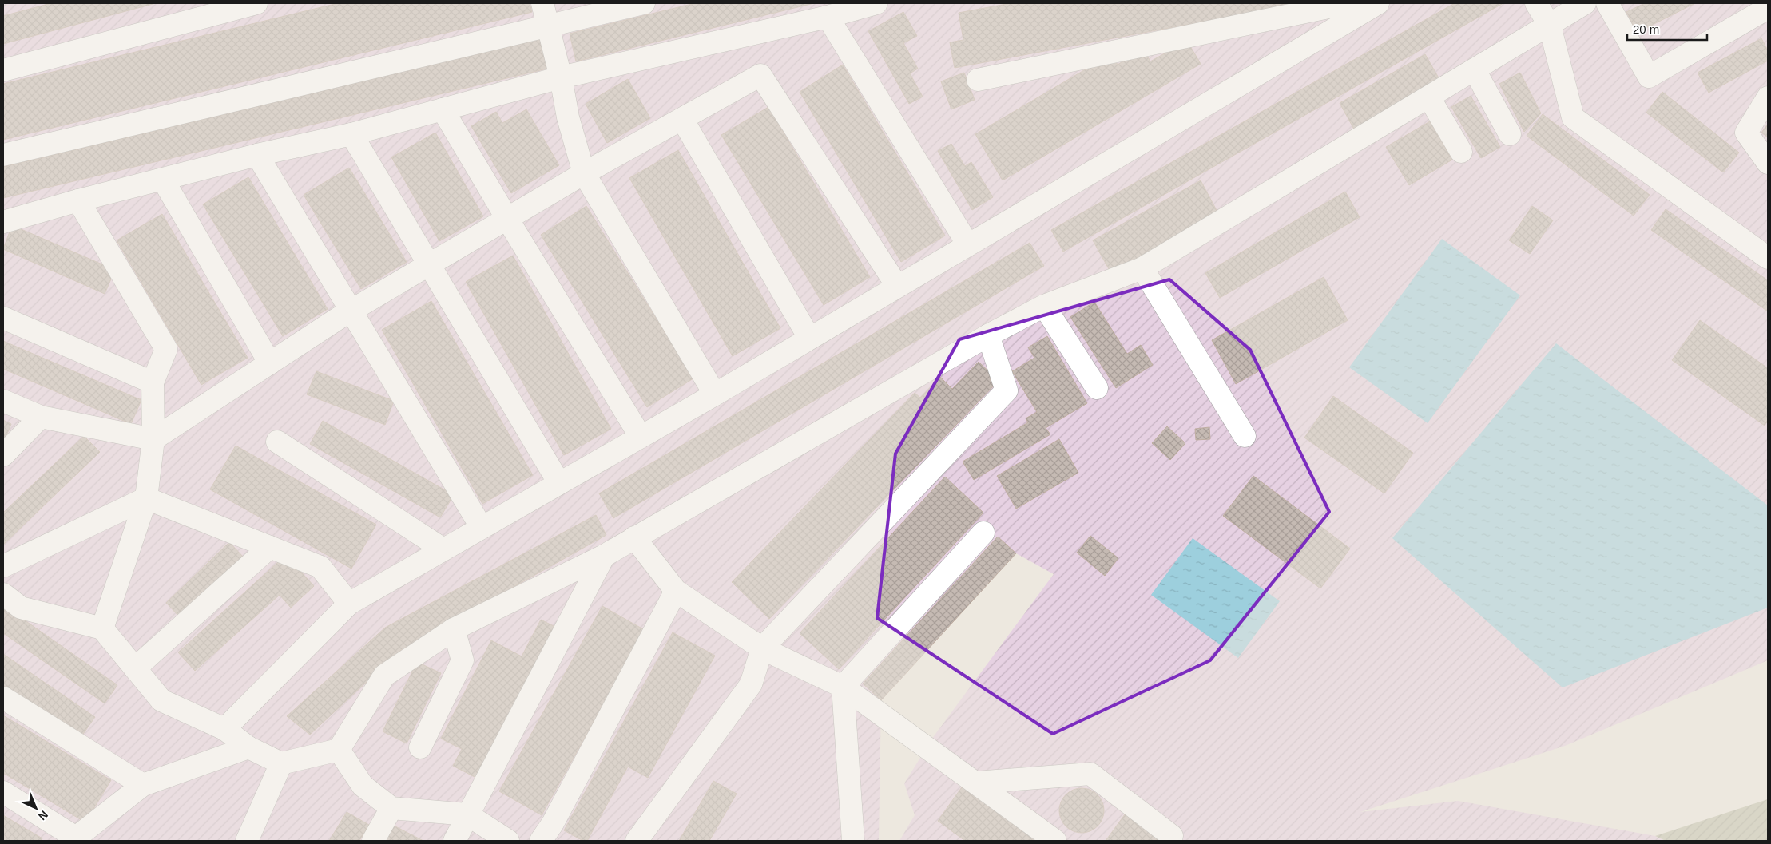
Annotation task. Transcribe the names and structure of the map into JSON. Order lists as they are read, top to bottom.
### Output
{
  "scale_bar": "20 m",
  "north": "bottom right"
}
